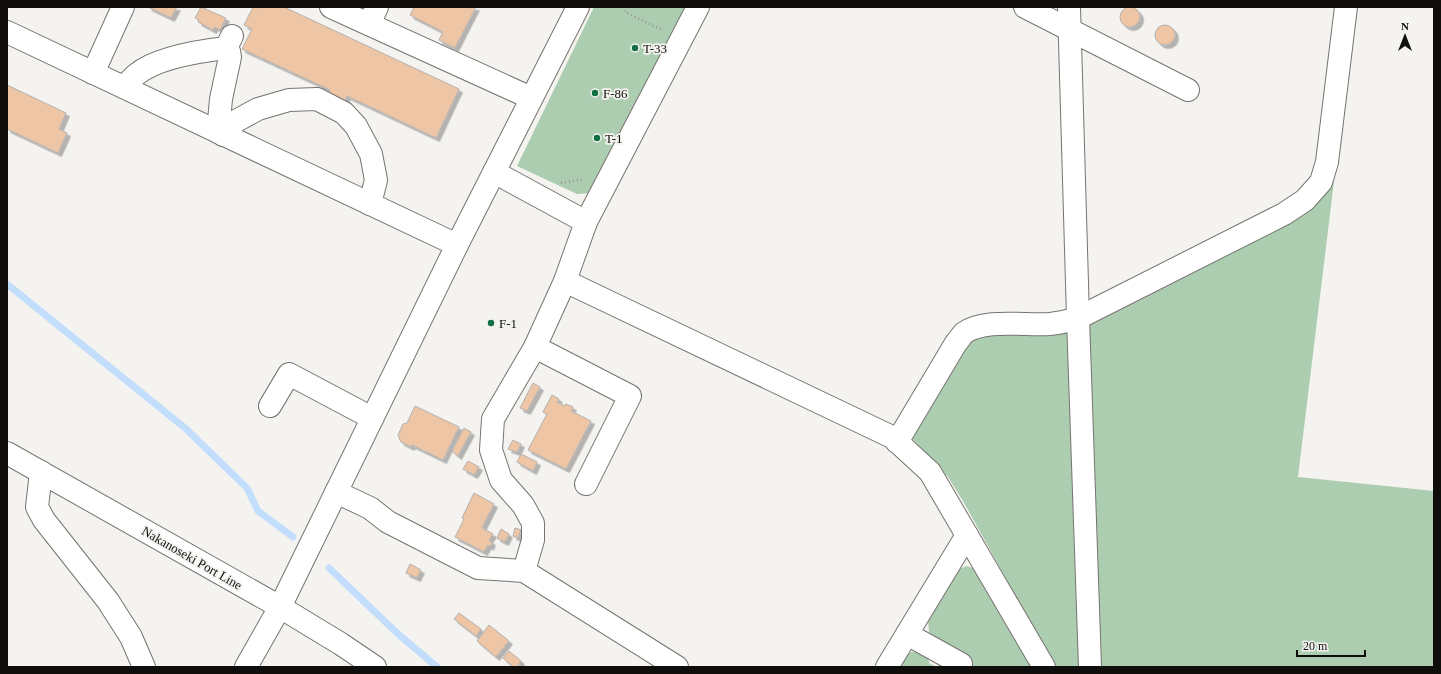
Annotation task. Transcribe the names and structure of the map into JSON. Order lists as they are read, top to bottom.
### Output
{
  "streets": {
    "main road": ["Nakanoseki Port Line"]
  },
  "places": [
    "T-33",
    "F-86",
    "T-1",
    "F-1"
  ],
  "scale_bar": "20 m",
  "north": "top"
}
